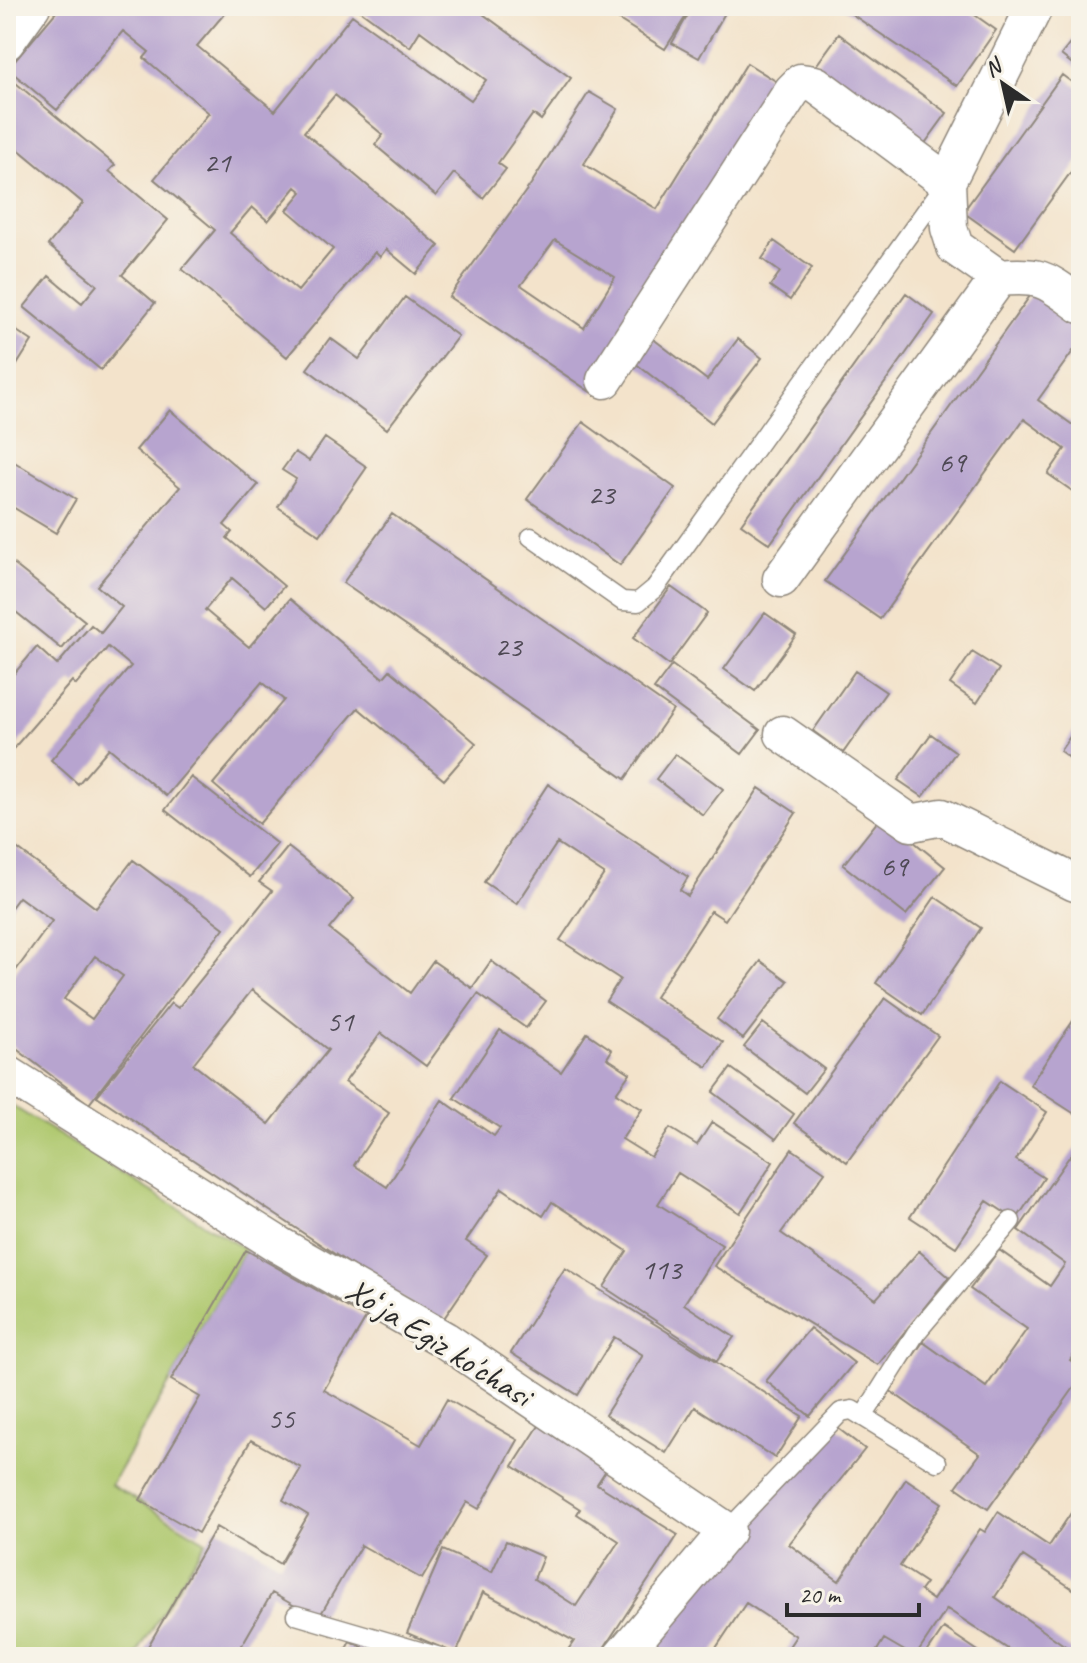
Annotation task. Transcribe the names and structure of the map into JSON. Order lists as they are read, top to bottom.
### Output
{
  "streets": {
    "street": ["Xoʻja Egiz ko'chasi"]
  },
  "house_numbers": [
    "21",
    "69",
    "23",
    "23",
    "69",
    "51",
    "113",
    "55"
  ],
  "scale_bar": "20 m",
  "north": "top left"
}
